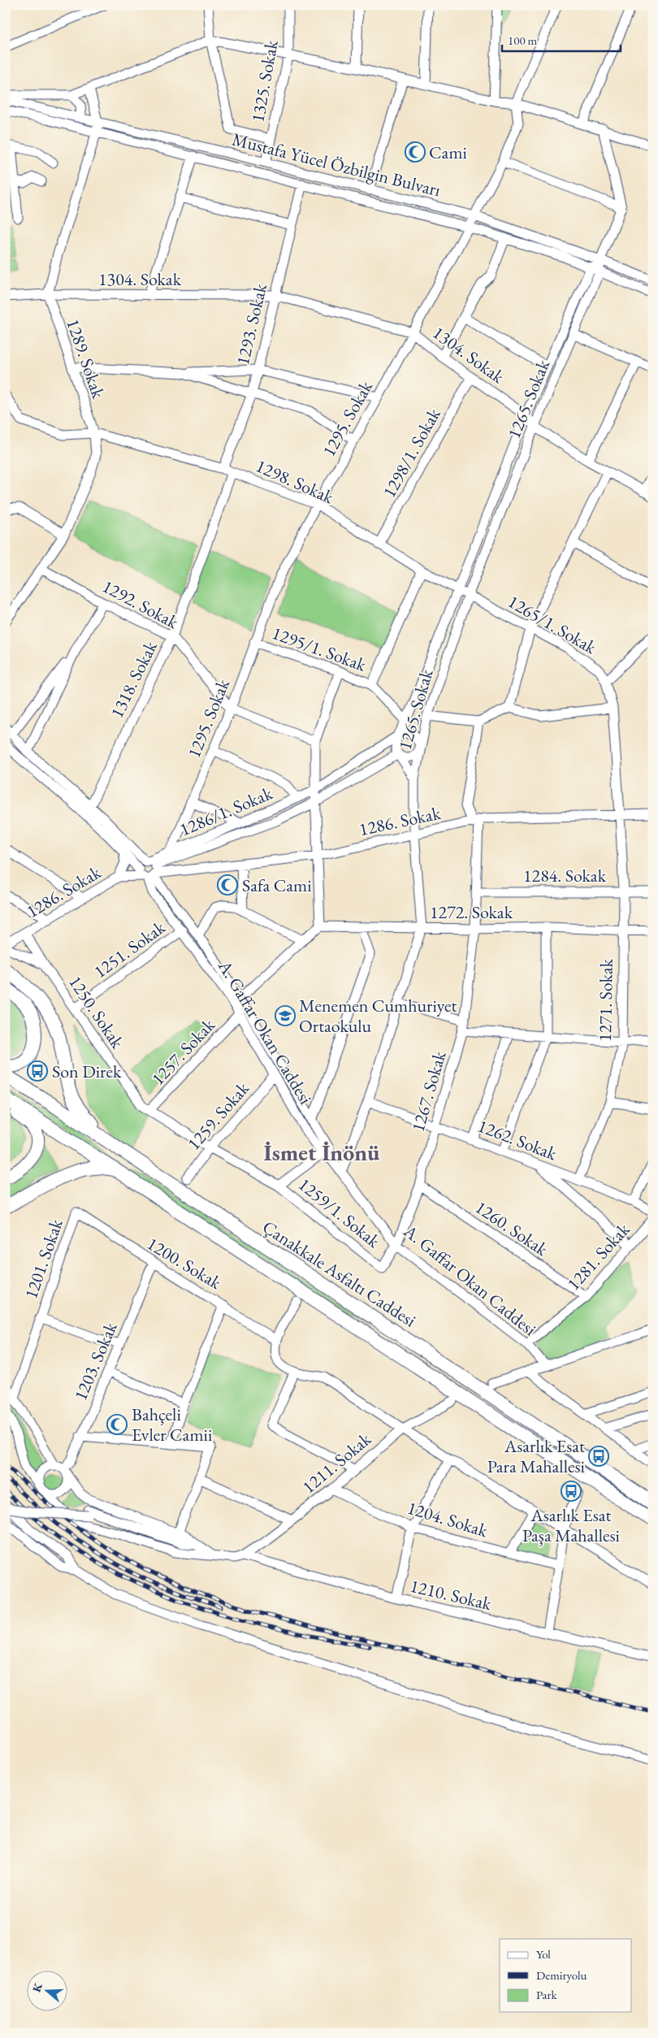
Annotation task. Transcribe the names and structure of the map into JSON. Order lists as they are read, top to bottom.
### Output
{
  "streets": {
    "highway": ["Çanakkale Asfaltı Caddesi"],
    "street": [
      "1325. Sokak",
      "Mustafa Yücel Özbilgin Bulvarı",
      "1304. Sokak",
      "1293. Sokak",
      "1289. Sokak",
      "1265. Sokak",
      "1295. Sokak",
      "1298/1. Sokak",
      "1298. Sokak",
      "1292. Sokak",
      "1265/1. Sokak",
      "1295/1. Sokak",
      "1318. Sokak",
      "1286/1. Sokak",
      "1286. Sokak",
      "1284. Sokak",
      "1272. Sokak",
      "1251. Sokak",
      "1271. Sokak",
      "1250. Sokak",
      "A. Gaffar Okan Caddesi",
      "1257. Sokak",
      "1267. Sokak",
      "1259. Sokak",
      "1262. Sokak",
      "1259/1. Sokak",
      "1260. Sokak",
      "1281. Sokak",
      "1201. Sokak",
      "1200. Sokak",
      "1203. Sokak",
      "1211. Sokak",
      "1204. Sokak",
      "1210. Sokak"
    ]
  },
  "crossings": [
    ["1325. Sokak", "Mustafa Yücel Özbilgin Bulvarı"],
    ["Mustafa Yücel Özbilgin Bulvarı", "1293. Sokak"],
    ["Mustafa Yücel Özbilgin Bulvarı", "1265. Sokak"],
    ["Mustafa Yücel Özbilgin Bulvarı", "1295. Sokak"],
    ["1304. Sokak", "1293. Sokak"],
    ["1304. Sokak", "1289. Sokak"],
    ["1304. Sokak", "1265. Sokak"],
    ["1304. Sokak", "1295. Sokak"],
    ["1304. Sokak", "1298/1. Sokak"],
    ["1293. Sokak", "1298. Sokak"],
    ["1293. Sokak", "1318. Sokak"],
    ["1289. Sokak", "1298. Sokak"],
    ["1289. Sokak", "1292. Sokak"],
    ["1265. Sokak", "1298. Sokak"],
    ["1265. Sokak", "1265/1. Sokak"],
    ["1265. Sokak", "1295/1. Sokak"],
    ["1265. Sokak", "1286/1. Sokak"],
    ["1265. Sokak", "1286. Sokak"],
    ["1265. Sokak", "1272. Sokak"],
    ["1265. Sokak", "A. Gaffar Okan Caddesi"],
    ["1265. Sokak", "1262. Sokak"],
    ["1295. Sokak", "1298. Sokak"],
    ["1295. Sokak", "1292. Sokak"],
    ["1295. Sokak", "1295/1. Sokak"],
    ["1295. Sokak", "1286/1. Sokak"],
    ["1298/1. Sokak", "1298. Sokak"],
    ["1298. Sokak", "1265/1. Sokak"],
    ["1298. Sokak", "1318. Sokak"],
    ["1292. Sokak", "1318. Sokak"],
    ["1265/1. Sokak", "1286. Sokak"],
    ["1265/1. Sokak", "1271. Sokak"],
    ["1318. Sokak", "A. Gaffar Okan Caddesi"],
    ["1286/1. Sokak", "1286. Sokak"],
    ["1286/1. Sokak", "A. Gaffar Okan Caddesi"],
    ["1286. Sokak", "1271. Sokak"],
    ["1286. Sokak", "1250. Sokak"],
    ["1286. Sokak", "A. Gaffar Okan Caddesi"],
    ["1286. Sokak", "1267. Sokak"],
    ["1284. Sokak", "1271. Sokak"],
    ["1284. Sokak", "1267. Sokak"],
    ["1272. Sokak", "1271. Sokak"],
    ["1272. Sokak", "1267. Sokak"],
    ["1251. Sokak", "1250. Sokak"],
    ["1251. Sokak", "A. Gaffar Okan Caddesi"],
    ["1271. Sokak", "1262. Sokak"],
    ["1250. Sokak", "1257. Sokak"],
    ["1250. Sokak", "1259/1. Sokak"],
    ["A. Gaffar Okan Caddesi", "1257. Sokak"],
    ["A. Gaffar Okan Caddesi", "1267. Sokak"],
    ["A. Gaffar Okan Caddesi", "1259. Sokak"],
    ["A. Gaffar Okan Caddesi", "1281. Sokak"],
    ["1257. Sokak", "1259/1. Sokak"],
    ["1267. Sokak", "1262. Sokak"],
    ["1267. Sokak", "1259/1. Sokak"],
    ["1267. Sokak", "1260. Sokak"],
    ["1259. Sokak", "1259/1. Sokak"],
    ["1260. Sokak", "1281. Sokak"],
    ["1201. Sokak", "1200. Sokak"],
    ["1200. Sokak", "1203. Sokak"],
    ["1211. Sokak", "1204. Sokak"],
    ["1211. Sokak", "1210. Sokak"]
  ],
  "districts": ["İsmet İnönü"],
  "places": {
    "mosque": ["Cami", "Safa Cami", "Bahçeli Evler Camii"],
    "school or university": ["Menemen Cumhuriyet Ortaokulu"],
    "bus stop": ["Son Direk", "Asarlık Esat Para Mahallesi", "Asarlık Esat Paşa Mahallesi"]
  },
  "legend": ["Yol", "Demiryolu", "Park"],
  "scale_bar": "100 m",
  "north": "left"
}
